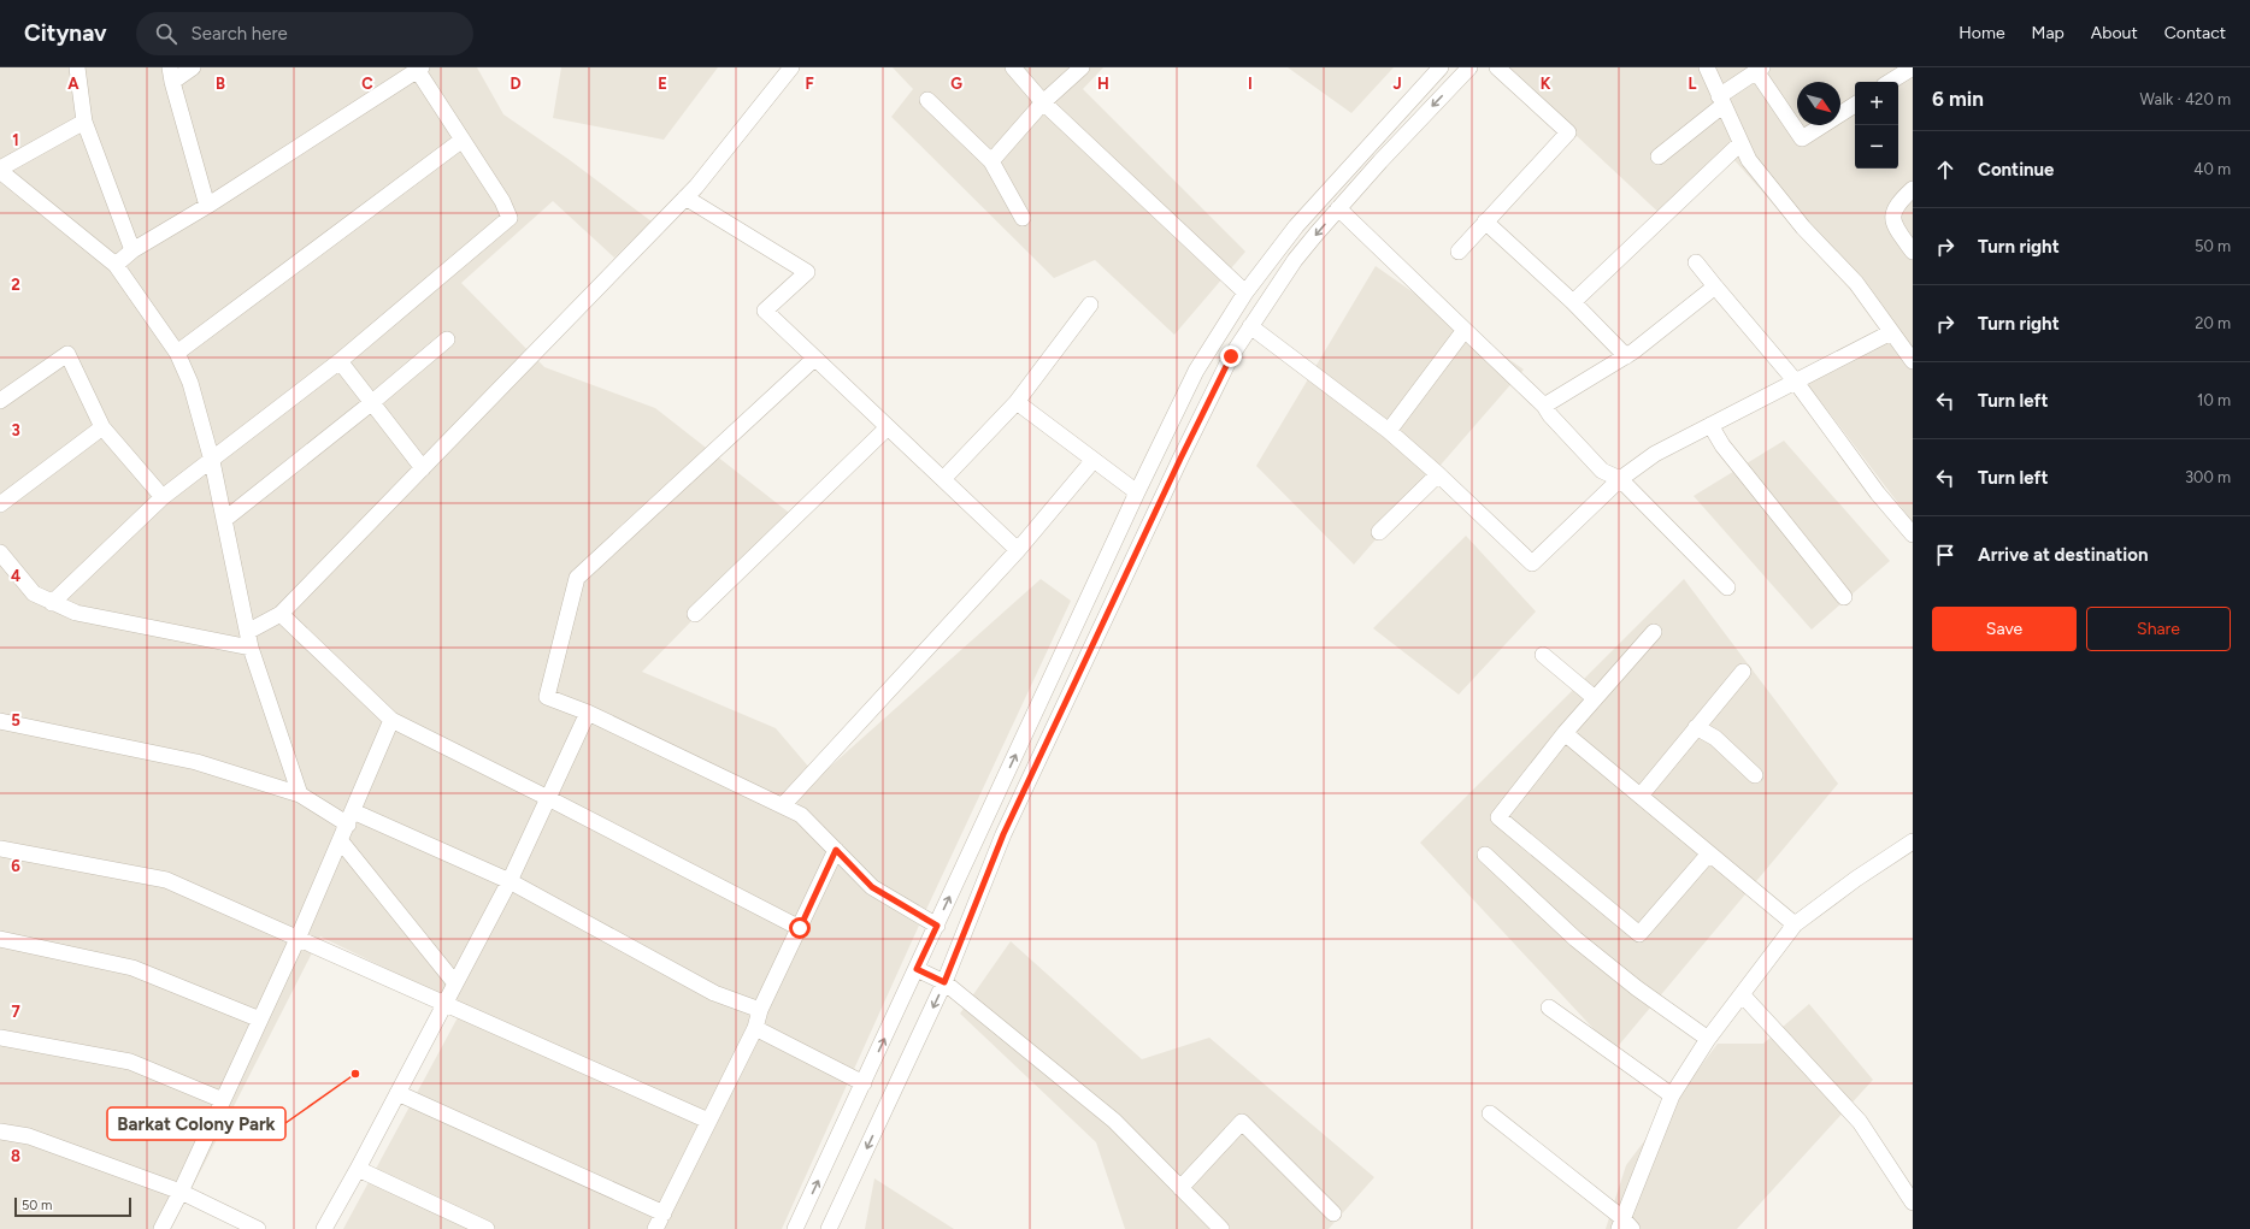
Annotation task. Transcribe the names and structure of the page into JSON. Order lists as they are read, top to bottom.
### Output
{
  "places": ["Barkat Colony Park"],
  "scale_bar": "50 m",
  "north": "bottom right",
  "page": {
    "header": "Citynav",
    "search": "Search here",
    "nav": [
      "Home",
      "Map",
      "About",
      "Contact"
    ],
    "heading": ["6 min", "Walk · 420 m"],
    "map_buttons": ["+", "−"],
    "list": [
      ["Continue", "40 m"],
      ["Turn right", "50 m"],
      ["Turn right", "20 m"],
      ["Turn left", "10 m"],
      ["Turn left", "300 m"],
      "Arrive at destination"
    ],
    "buttons": ["Save", "Share"],
    "scale": "50 m"
  },
  "grid": {
    "columns": [
      "A",
      "B",
      "C",
      "D",
      "E",
      "F",
      "G",
      "H",
      "I",
      "J",
      "K",
      "L"
    ],
    "rows": [
      "1",
      "2",
      "3",
      "4",
      "5",
      "6",
      "7",
      "8"
    ]
  }
}
